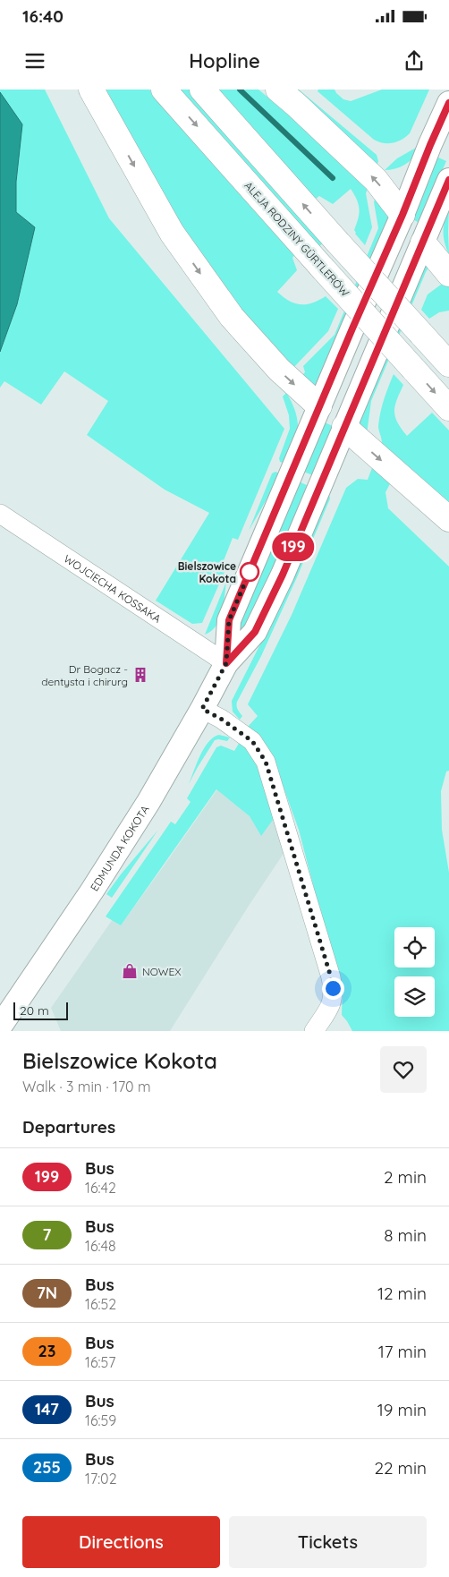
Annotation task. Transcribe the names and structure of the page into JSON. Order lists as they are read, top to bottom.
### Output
{
  "streets": {
    "main road": ["ALEJA RODZINY GÜRTLERÓW"],
    "street": ["WOJCIECHA KOSSAKA", "EDMUNDA KOKOTA"]
  },
  "crossings": [
    ["WOJCIECHA KOSSAKA", "EDMUNDA KOKOTA"]
  ],
  "places": {
    "other": ["Bielszowice Kokota"],
    "building": ["Dr Bogacz - dentysta i chirurg"],
    "shop": ["NOWEX"]
  },
  "lines": ["bus line 199"],
  "scale_bar": "20 m",
  "page": {
    "status": "16:40",
    "header": "Hopline",
    "on_map": "199",
    "scale": "20 m",
    "heading": [
      ["Bielszowice Kokota", "Walk · 3 min · 170 m"],
      "Departures"
    ],
    "list": [
      {
        "mark": "199",
        "name": "Bus",
        "note": "16:42",
        "value": "2 min"
      },
      {
        "mark": "7",
        "name": "Bus",
        "note": "16:48",
        "value": "8 min"
      },
      {
        "mark": "7N",
        "name": "Bus",
        "note": "16:52",
        "value": "12 min"
      },
      {
        "mark": "23",
        "name": "Bus",
        "note": "16:57",
        "value": "17 min"
      },
      {
        "mark": "147",
        "name": "Bus",
        "note": "16:59",
        "value": "19 min"
      },
      {
        "mark": "255",
        "name": "Bus",
        "note": "17:02",
        "value": "22 min"
      }
    ],
    "buttons": ["Directions", "Tickets"]
  }
}
